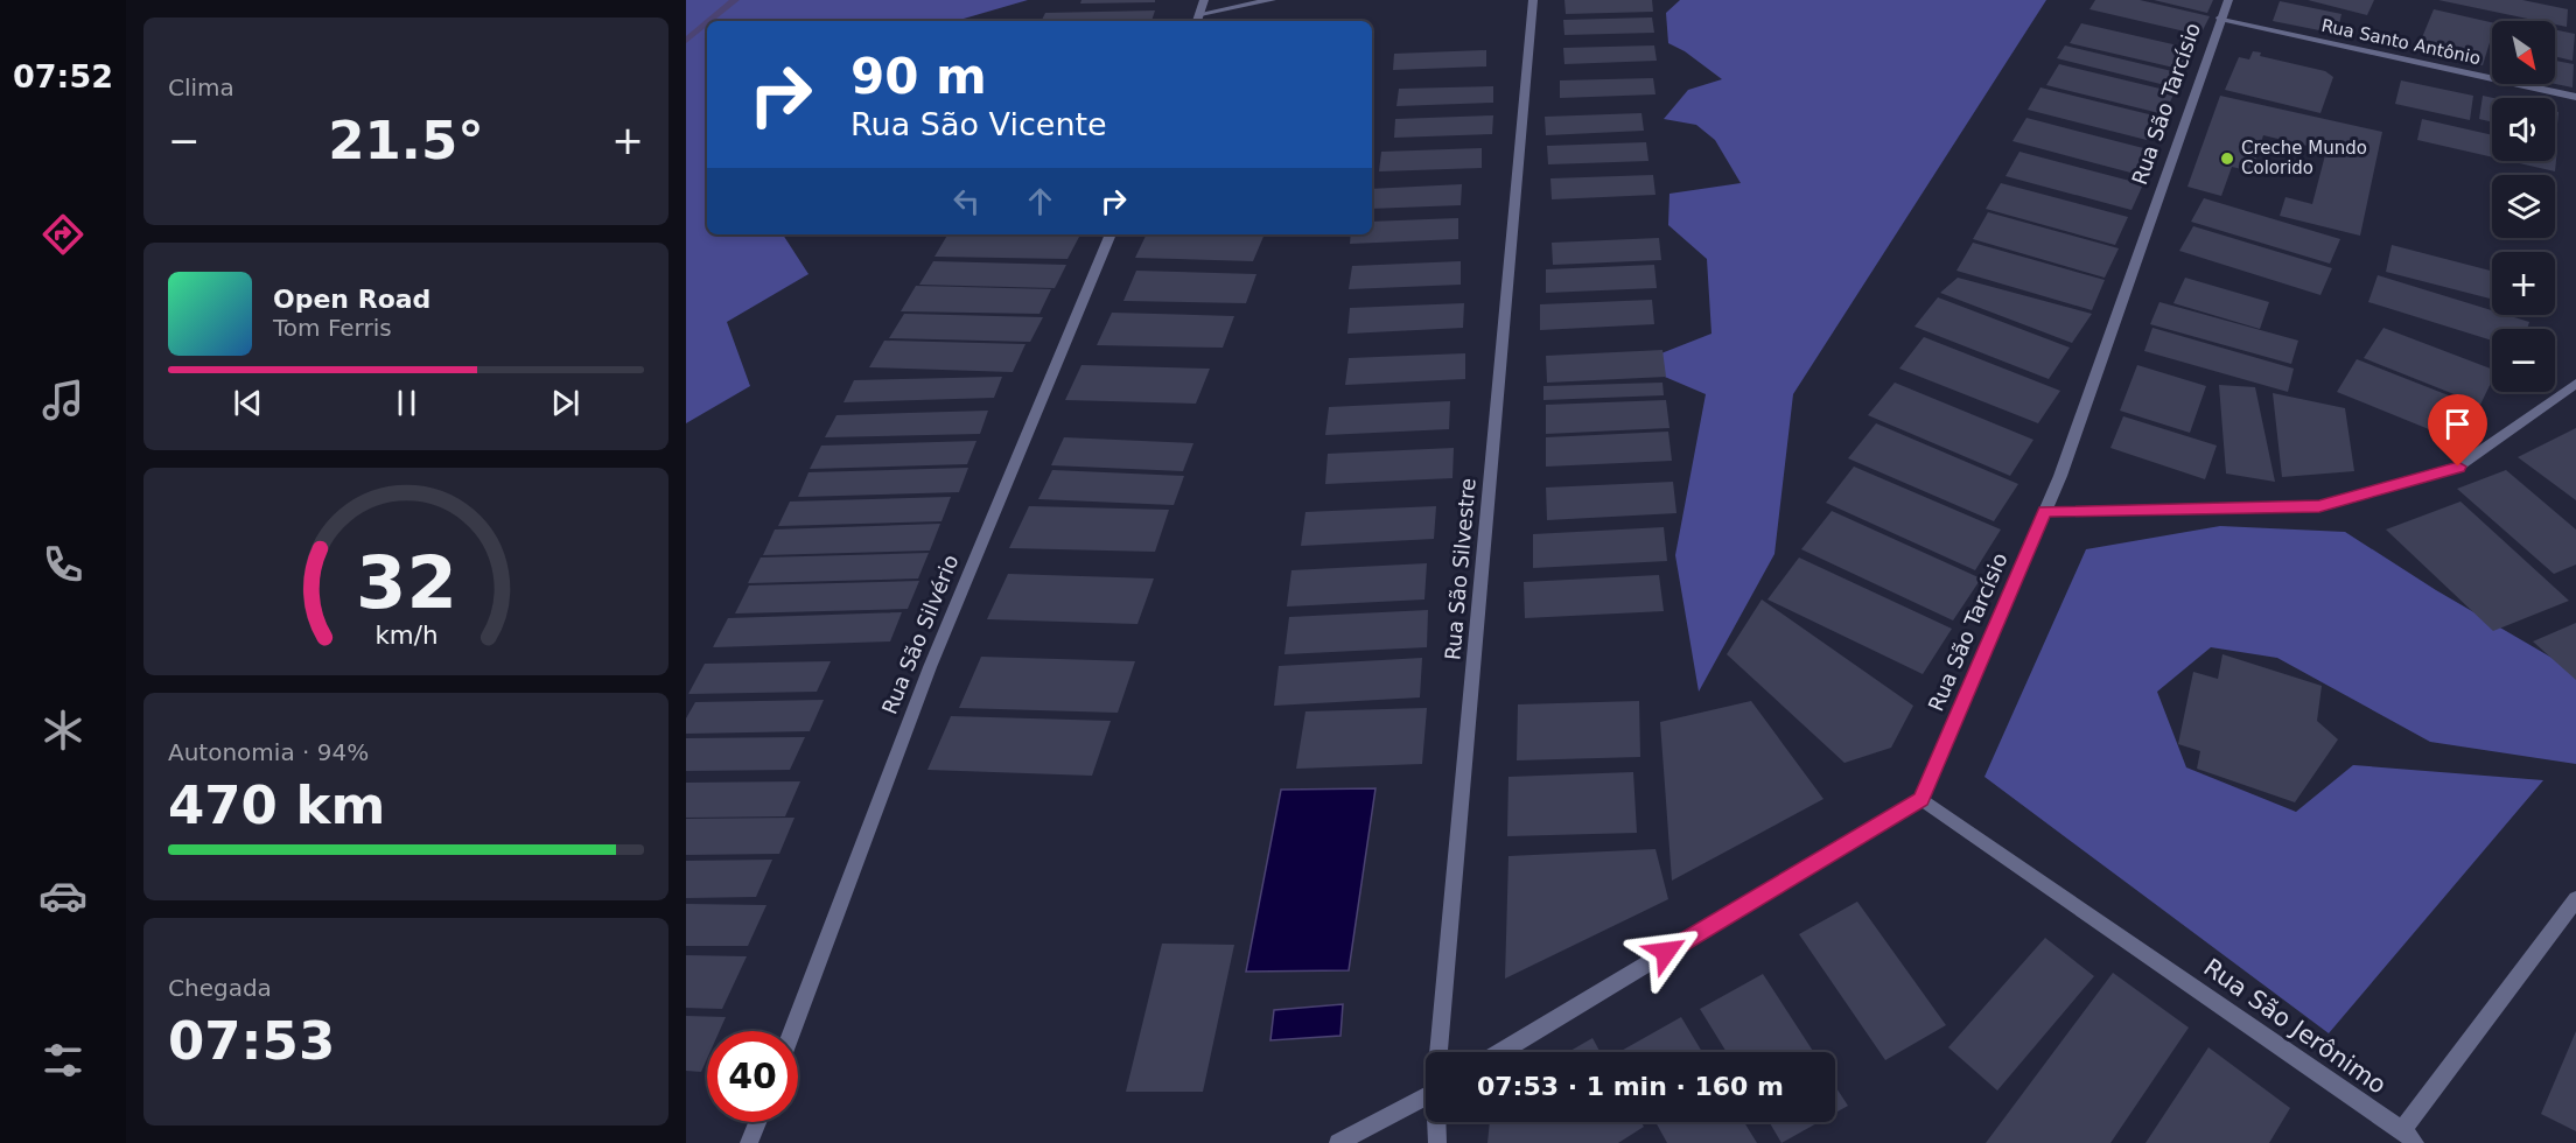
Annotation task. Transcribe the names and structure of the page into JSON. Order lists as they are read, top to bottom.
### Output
{
  "streets": {
    "street": [
      "Rua Santo Antônio",
      "Rua São Tarcísio",
      "Rua São Silvestre",
      "Rua São Silvério",
      "Rua São Jerônimo"
    ]
  },
  "crossings": [
    ["Rua Santo Antônio", "Rua São Tarcísio"],
    ["Rua São Tarcísio", "Rua São Jerônimo"]
  ],
  "places": ["Creche Mundo Colorido"],
  "north": "bottom right",
  "page": {
    "tabs": "07:52",
    "tile": [
      "Clima",
      ["Autonomia · 94%", "470 km"],
      ["Chegada", "07:53"]
    ],
    "map_buttons": ["+", "−"],
    "turn": ["90 m", "Rua São Vicente"],
    "heat": ["−", "21.5°", "+"],
    "song": ["Open Road", "Tom Ferris"],
    "limit": "40",
    "trip": "07:53 · 1 min · 160 m",
    "gauge": ["32", "km/h"]
  }
}
